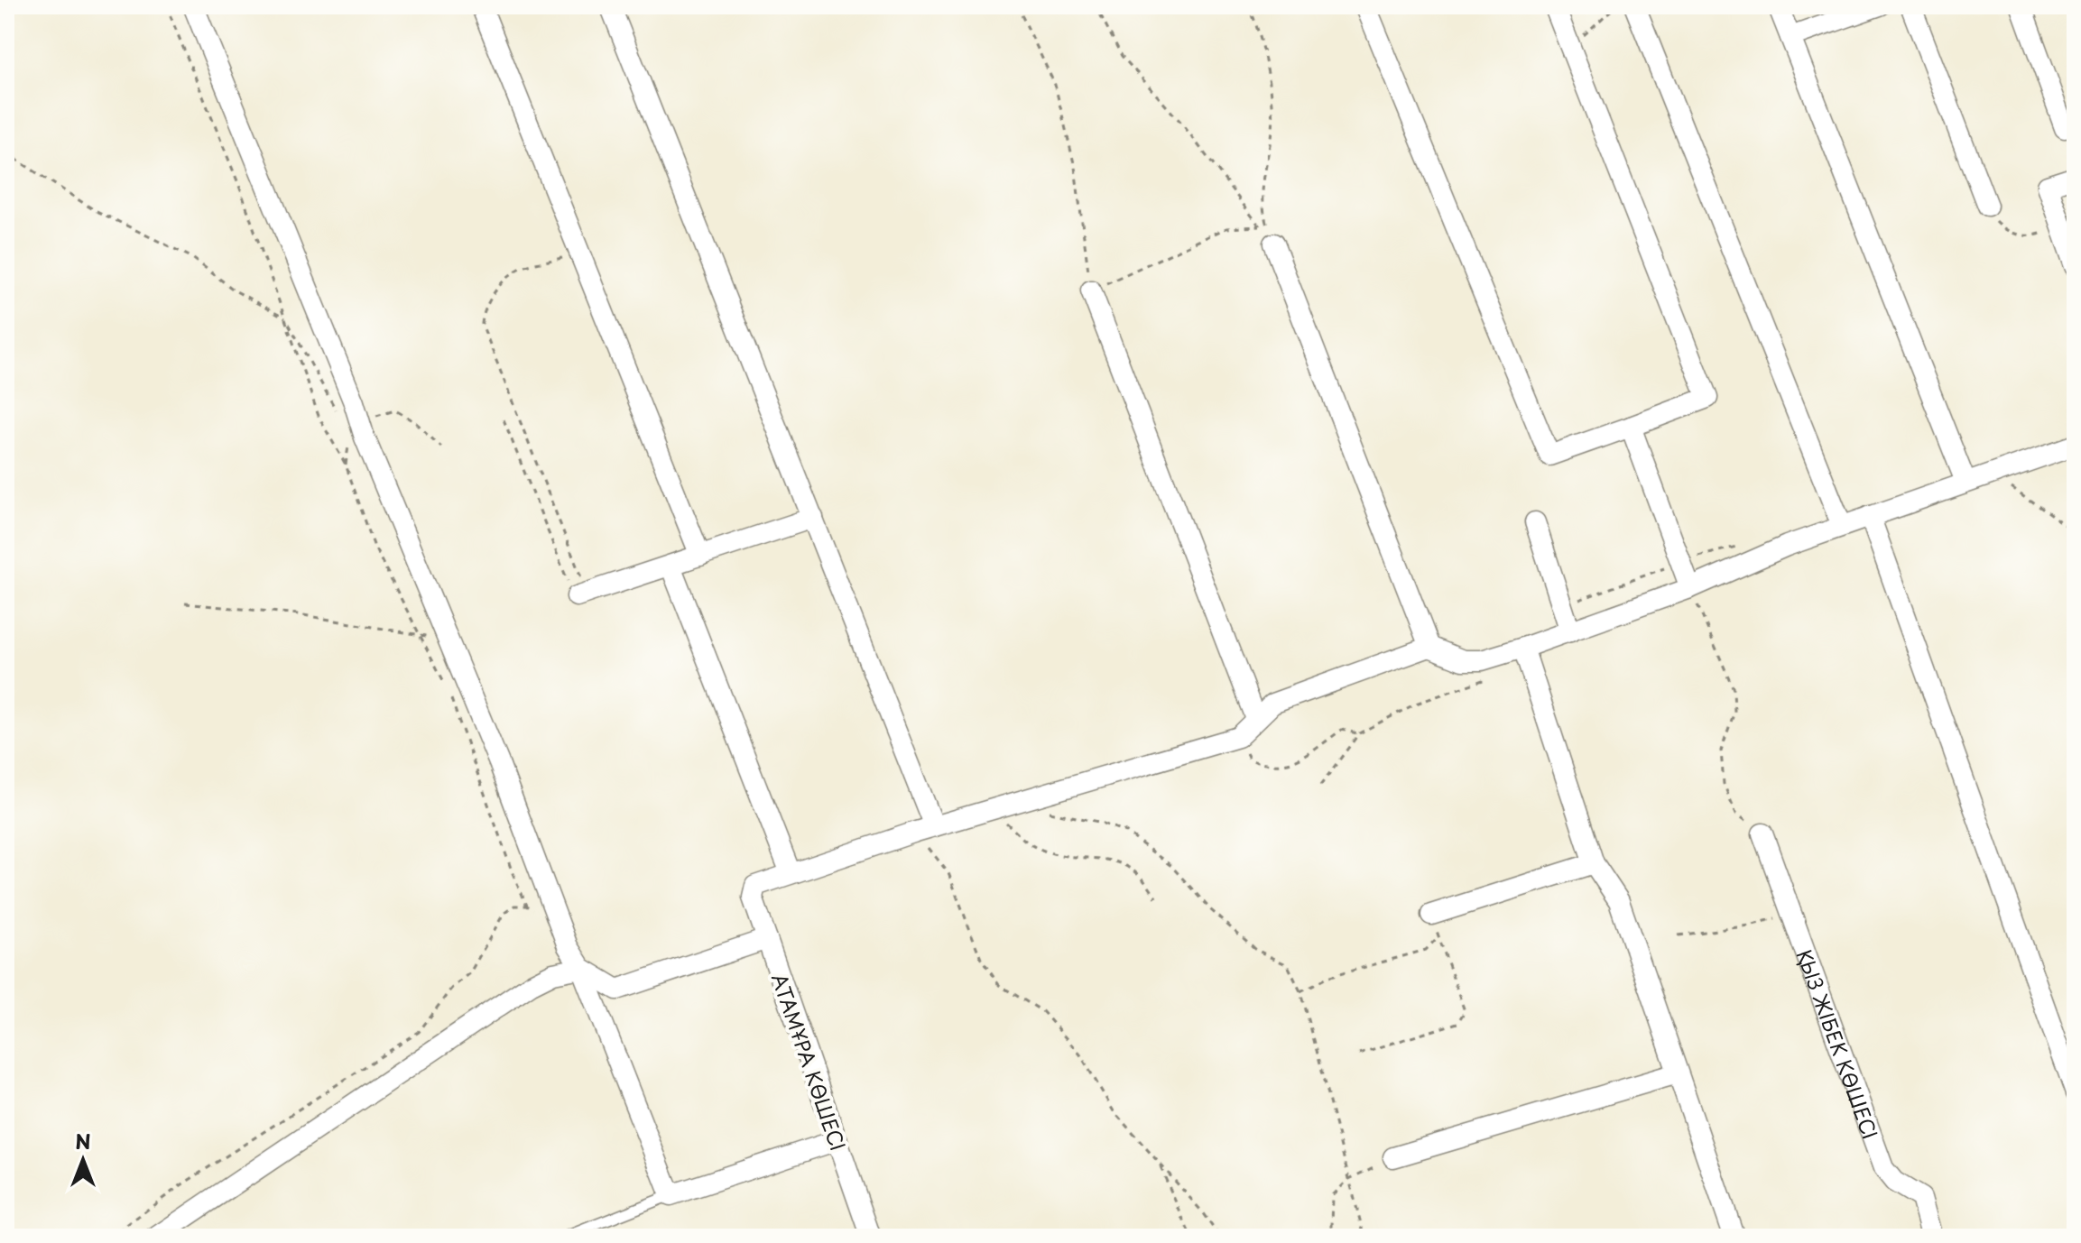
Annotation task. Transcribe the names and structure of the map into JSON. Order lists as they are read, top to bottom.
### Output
{
  "streets": {
    "street": ["ҚЫЗ ЖІБЕК КӨШЕСІ", "АТАМҰРА КӨШЕСІ"]
  },
  "north": "top"
}
